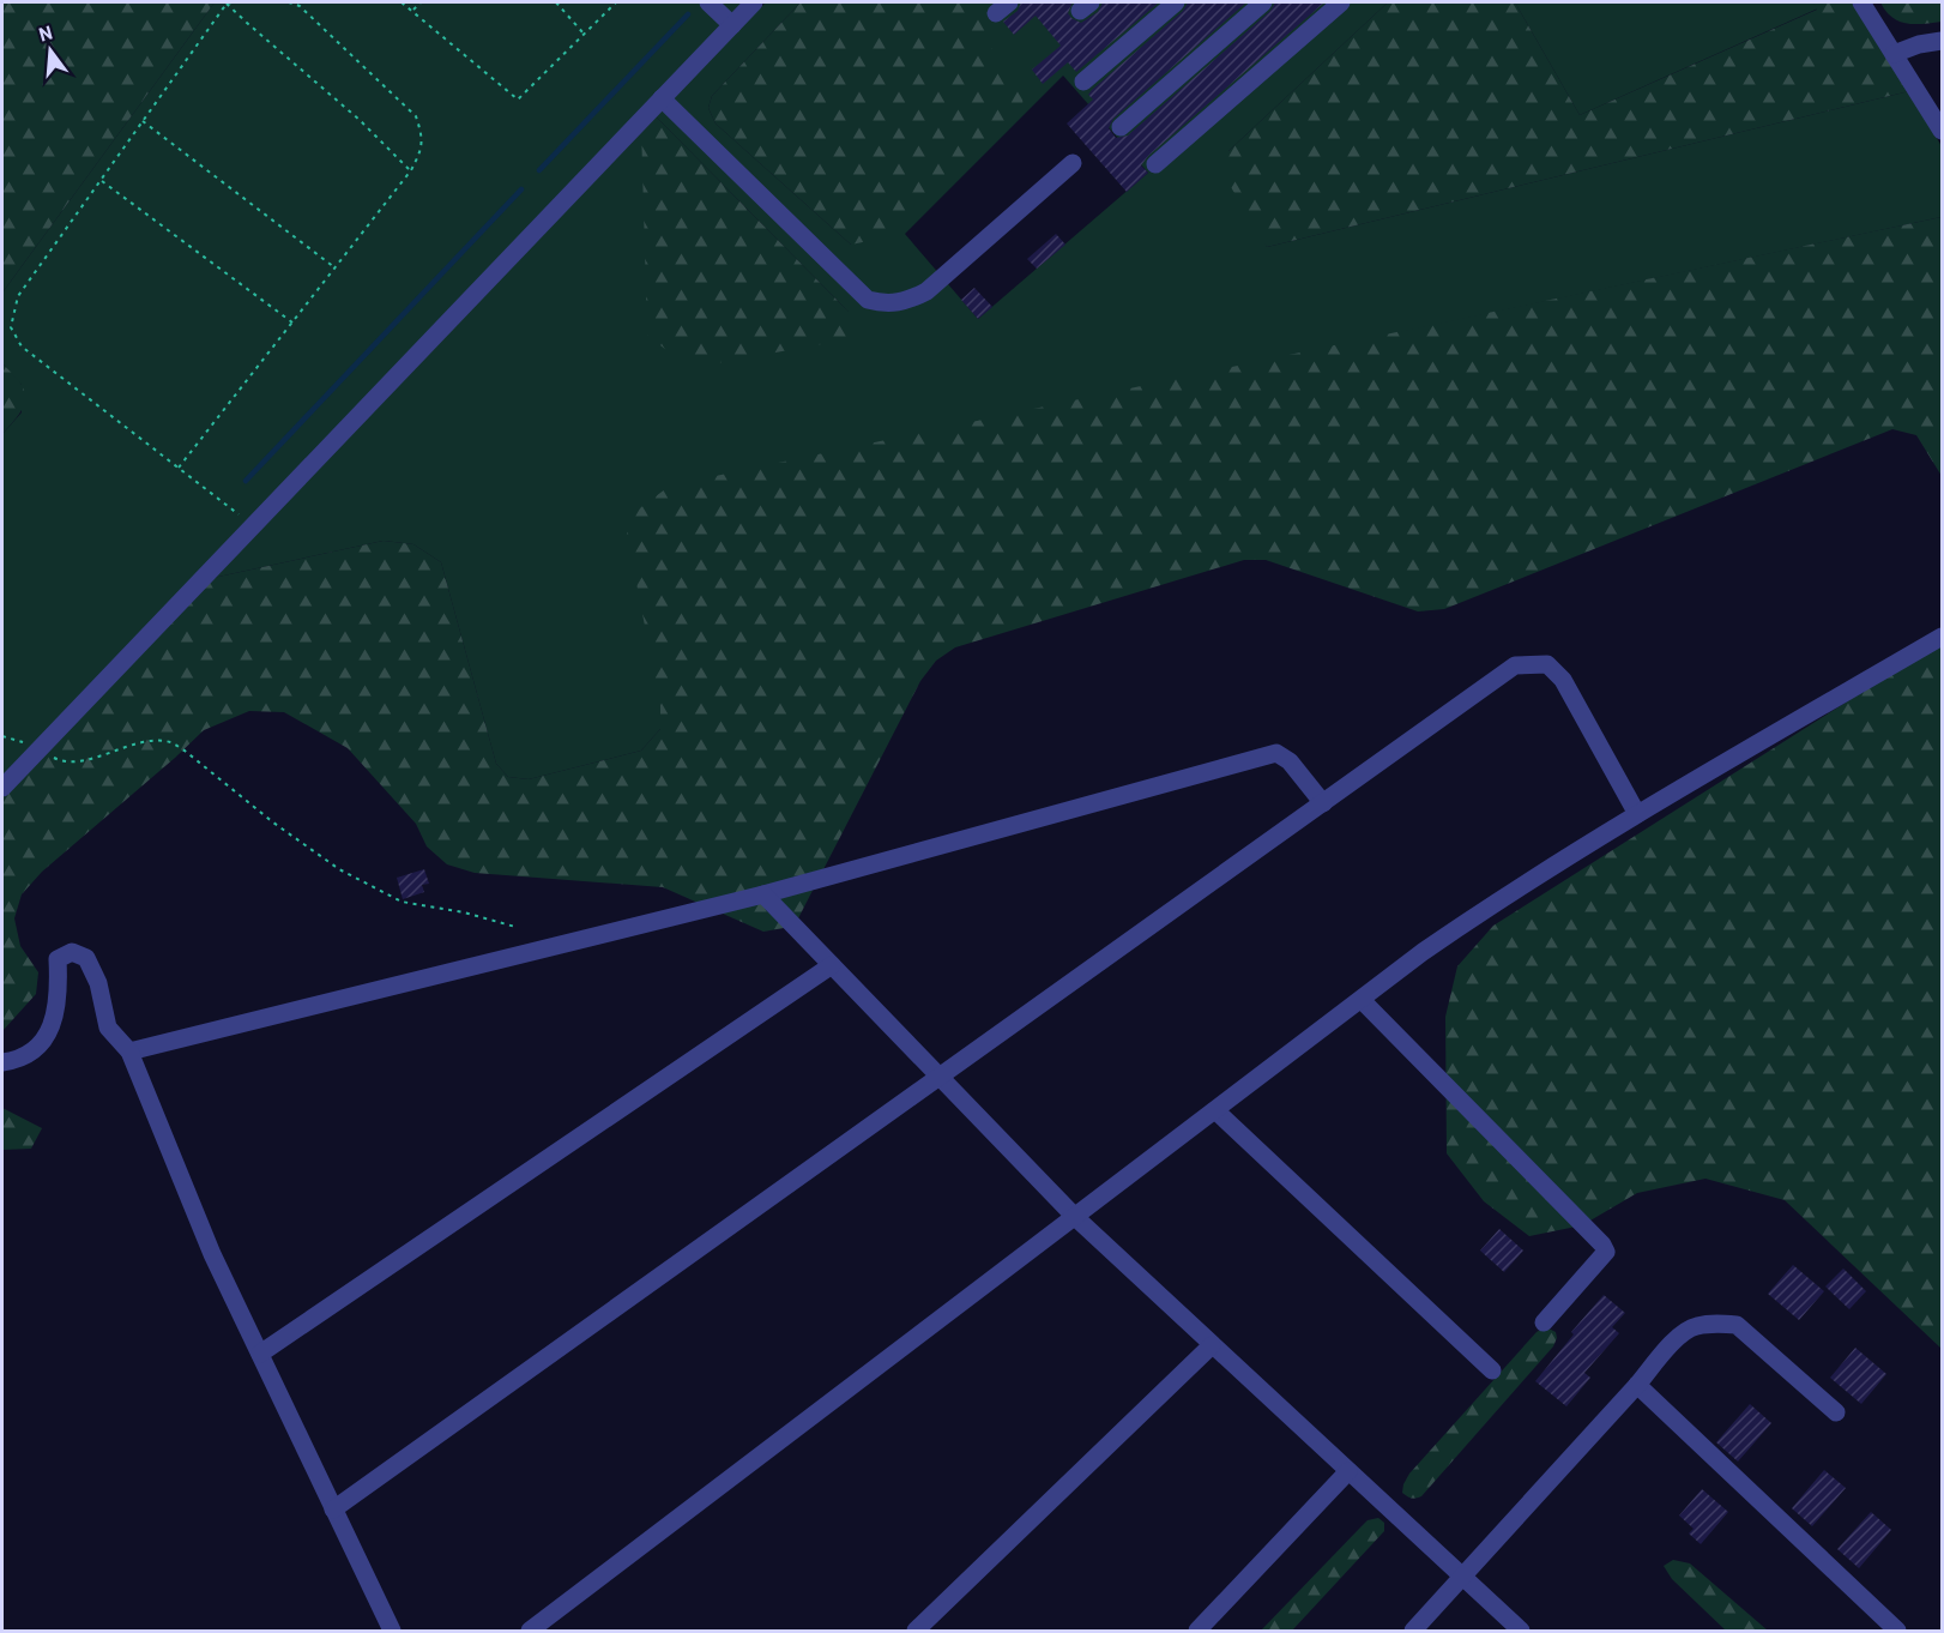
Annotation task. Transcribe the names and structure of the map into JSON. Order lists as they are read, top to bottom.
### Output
{
  "north": "top"
}
